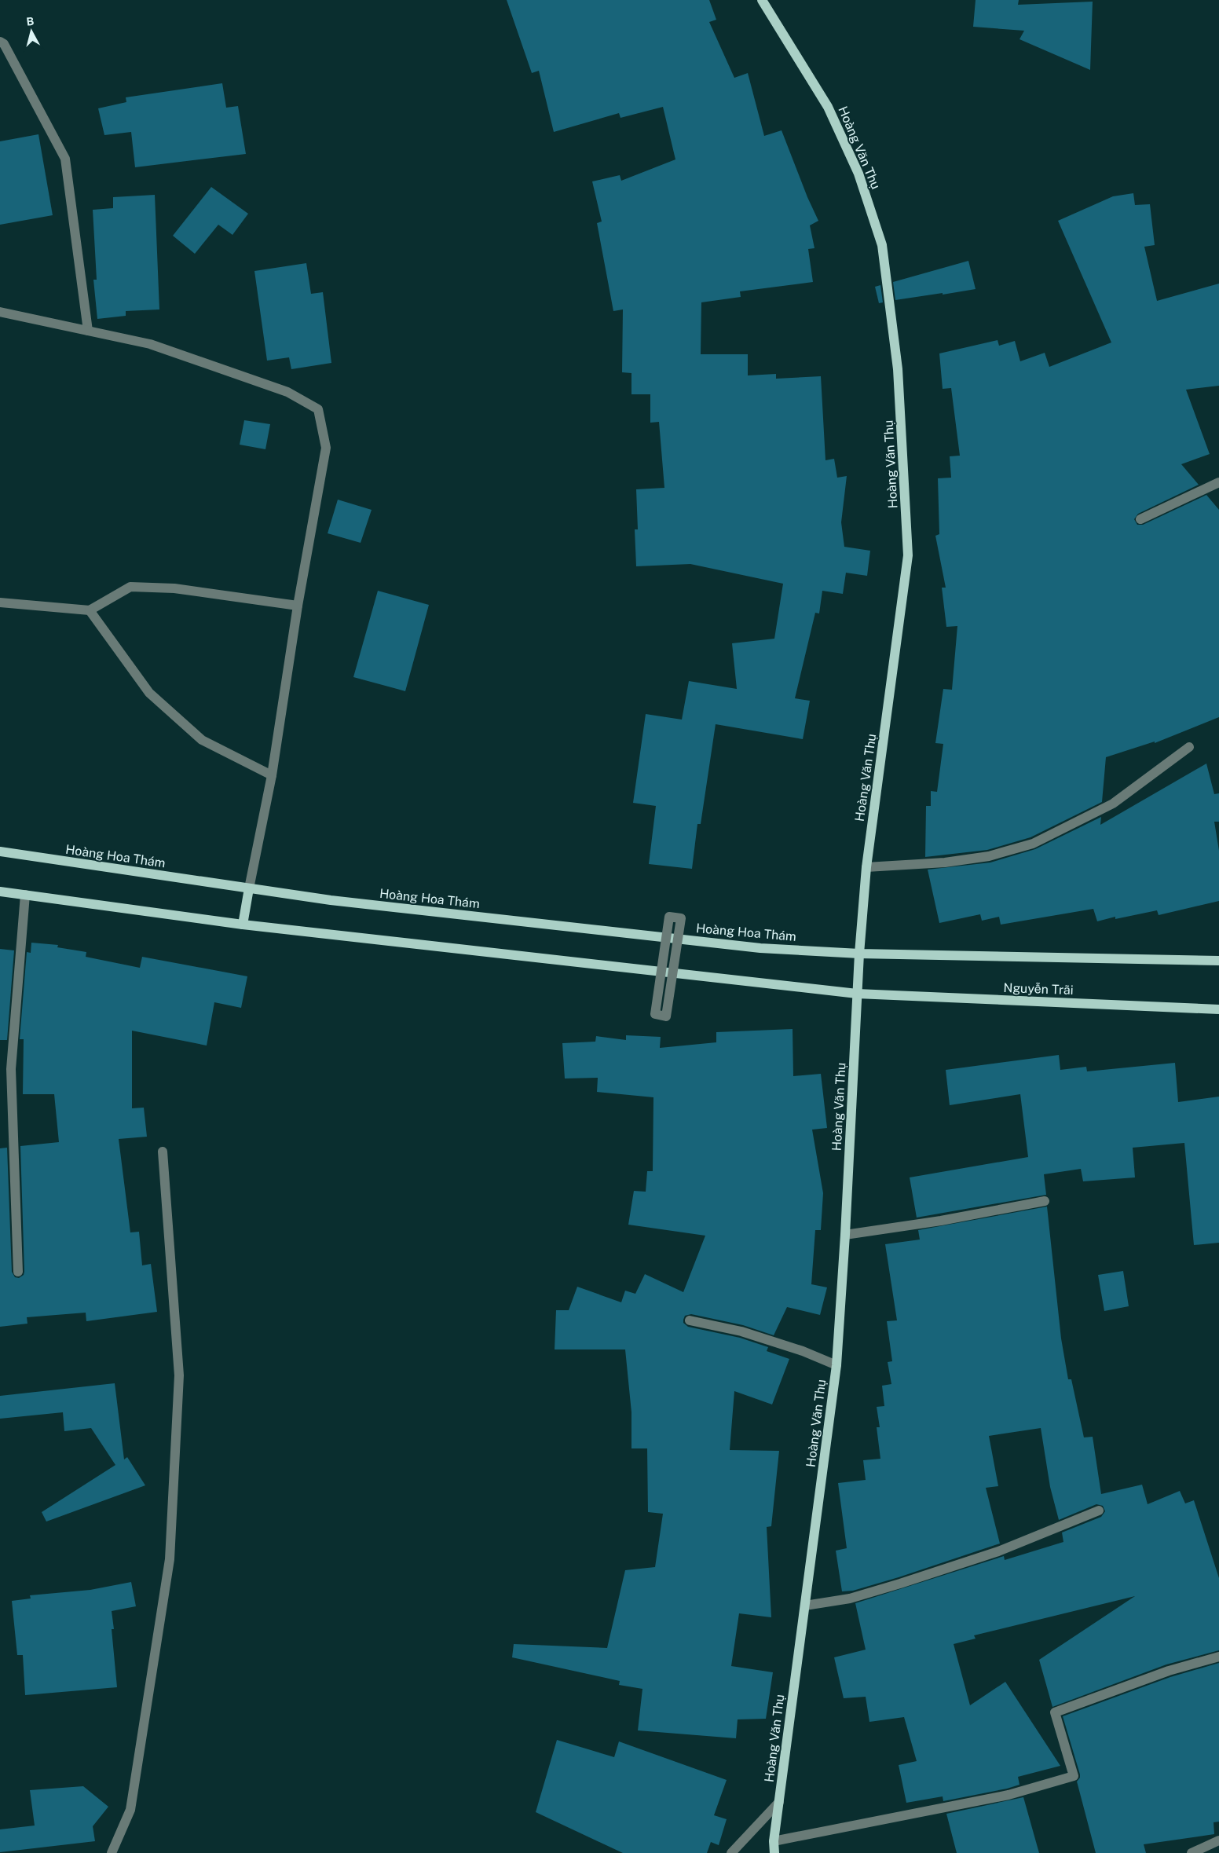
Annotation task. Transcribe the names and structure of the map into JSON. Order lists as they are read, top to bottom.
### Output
{
  "streets": {
    "main road": ["Hoàng Văn Thụ", "Hoàng Hoa Thám", "Nguyễn Trãi"]
  },
  "crossings": [
    ["Hoàng Văn Thụ", "Hoàng Hoa Thám"],
    ["Hoàng Văn Thụ", "Nguyễn Trãi"]
  ],
  "north": "top"
}
